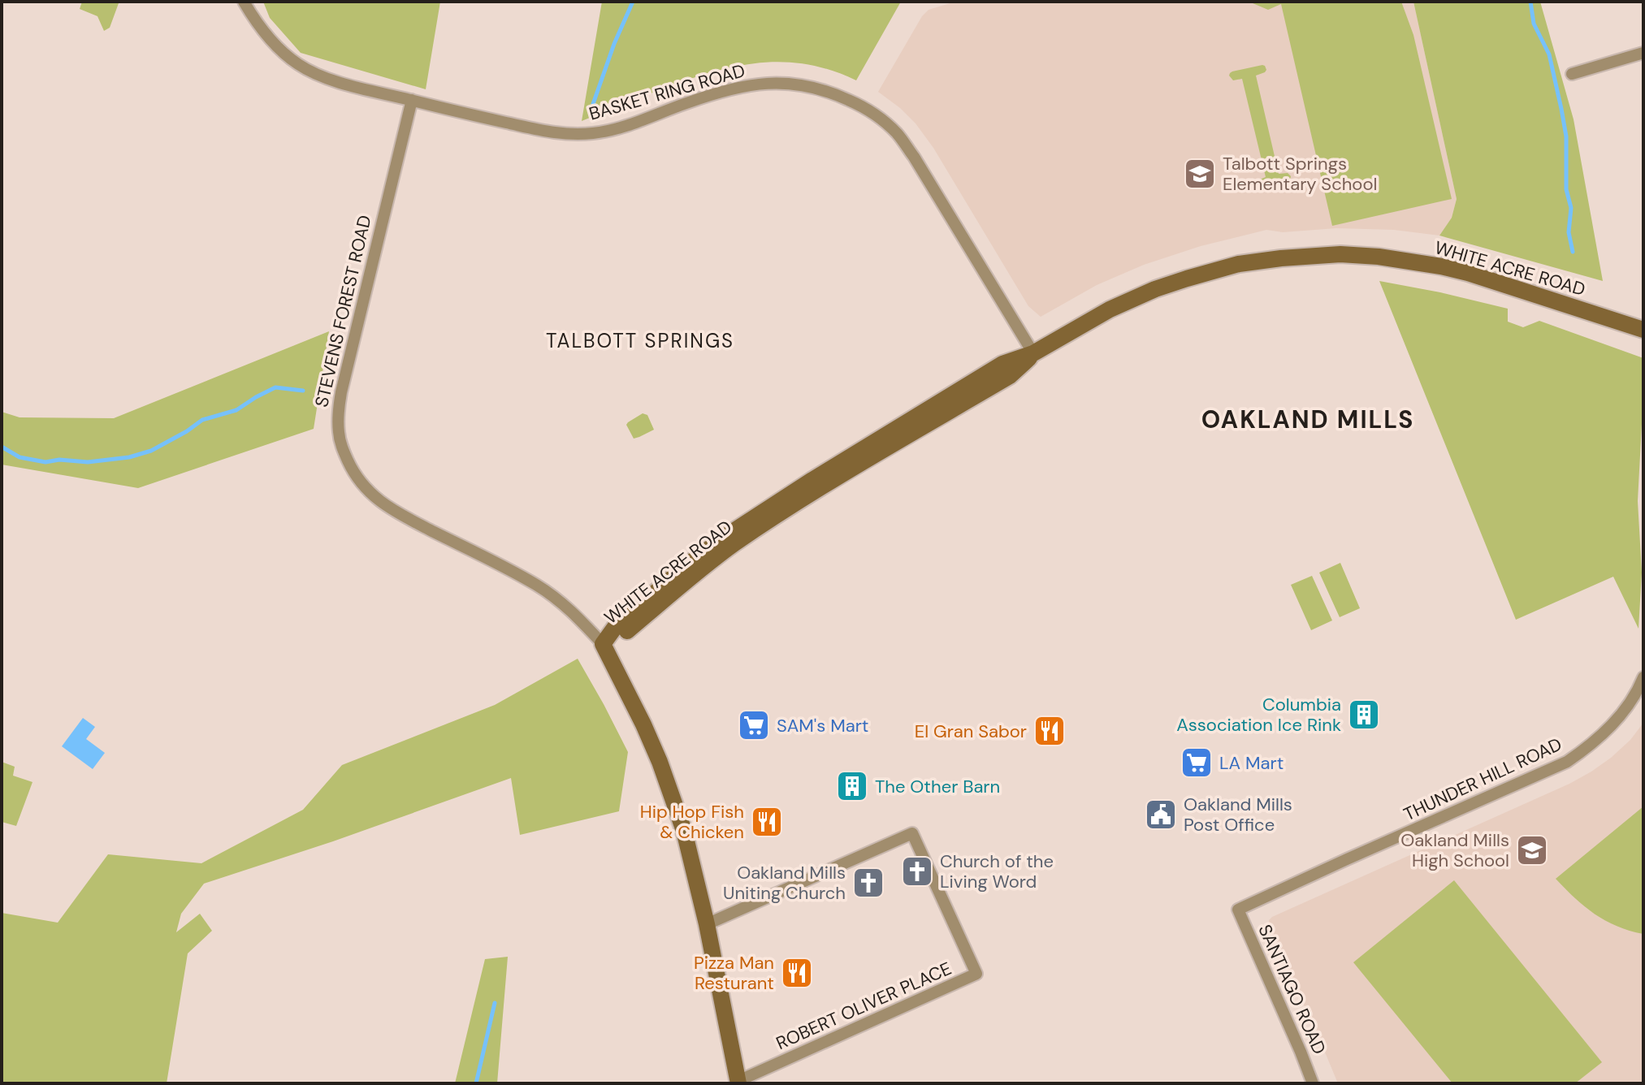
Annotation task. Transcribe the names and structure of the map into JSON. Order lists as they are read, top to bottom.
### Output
{
  "streets": {
    "street": [
      "BASKET RING ROAD",
      "WHITE ACRE ROAD",
      "STEVENS FOREST ROAD",
      "THUNDER HILL ROAD",
      "SANTIAGO ROAD",
      "ROBERT OLIVER PLACE"
    ]
  },
  "crossings": [
    ["BASKET RING ROAD", "WHITE ACRE ROAD"],
    ["BASKET RING ROAD", "STEVENS FOREST ROAD"],
    ["WHITE ACRE ROAD", "STEVENS FOREST ROAD"],
    ["STEVENS FOREST ROAD", "ROBERT OLIVER PLACE"],
    ["THUNDER HILL ROAD", "SANTIAGO ROAD"]
  ],
  "districts": ["TALBOTT SPRINGS", "OAKLAND MILLS"],
  "places": {
    "school or university": ["Talbott Springs Elementary School", "Oakland Mills High School"],
    "building": ["Columbia Association Ice Rink", "The Other Barn"],
    "supermarket": ["SAM's Mart", "LA Mart"],
    "restaurant": ["El Gran Sabor", "Hip Hop Fish & Chicken", "Pizza Man Resturant"],
    "public building": ["Oakland Mills Post Office"],
    "church": ["Church of the Living Word", "Oakland Mills Uniting Church"]
  }
}
